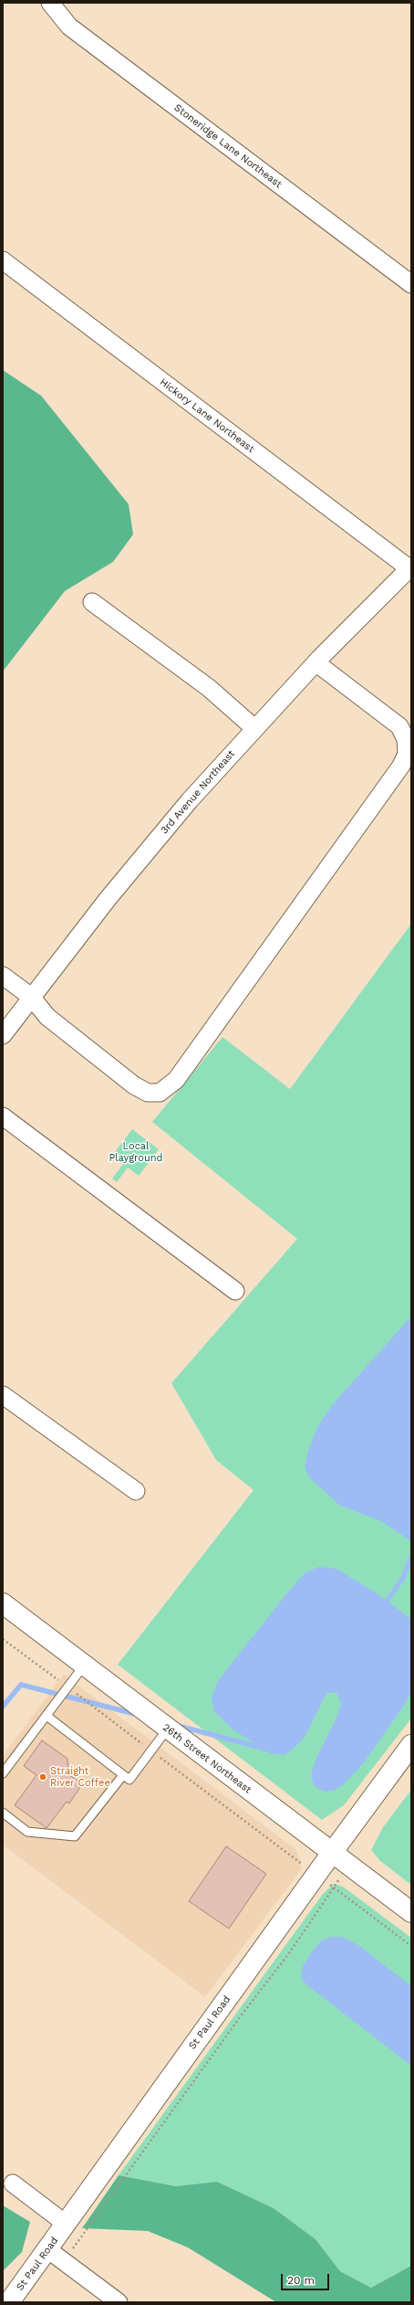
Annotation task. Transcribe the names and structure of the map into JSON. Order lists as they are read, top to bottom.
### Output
{
  "streets": {
    "street": [
      "Stoneridge Lane Northeast",
      "Hickory Lane Northeast",
      "3rd Avenue Northeast",
      "26th Street Northeast",
      "St Paul Road"
    ]
  },
  "crossings": [
    ["Hickory Lane Northeast", "3rd Avenue Northeast"],
    ["26th Street Northeast", "St Paul Road"]
  ],
  "parks": ["Local Playground"],
  "places": ["Straight River Coffee"],
  "scale_bar": "20 m"
}
